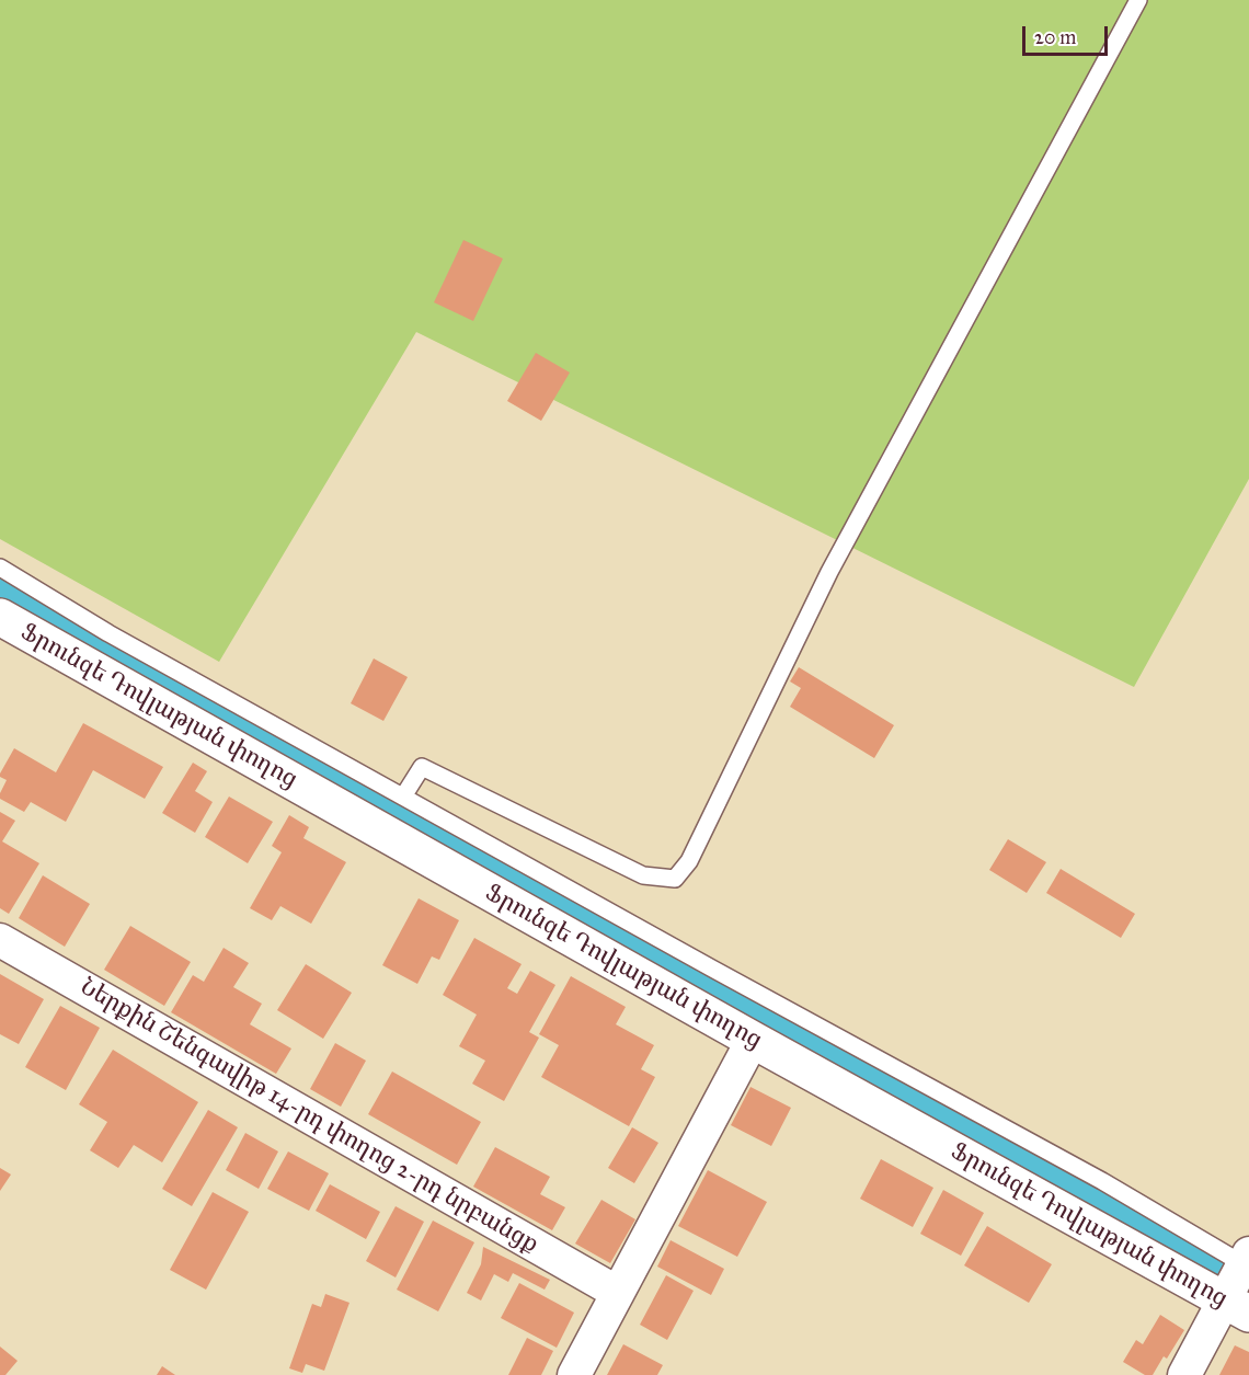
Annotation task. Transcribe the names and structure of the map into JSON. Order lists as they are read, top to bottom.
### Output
{
  "streets": {
    "street": ["Ֆրունզե Դովլաթյան փողոց", "Ներքին Շենգավիթ 14-րդ փողոց 2-րդ նրբանցք"]
  },
  "scale_bar": "20 m"
}
